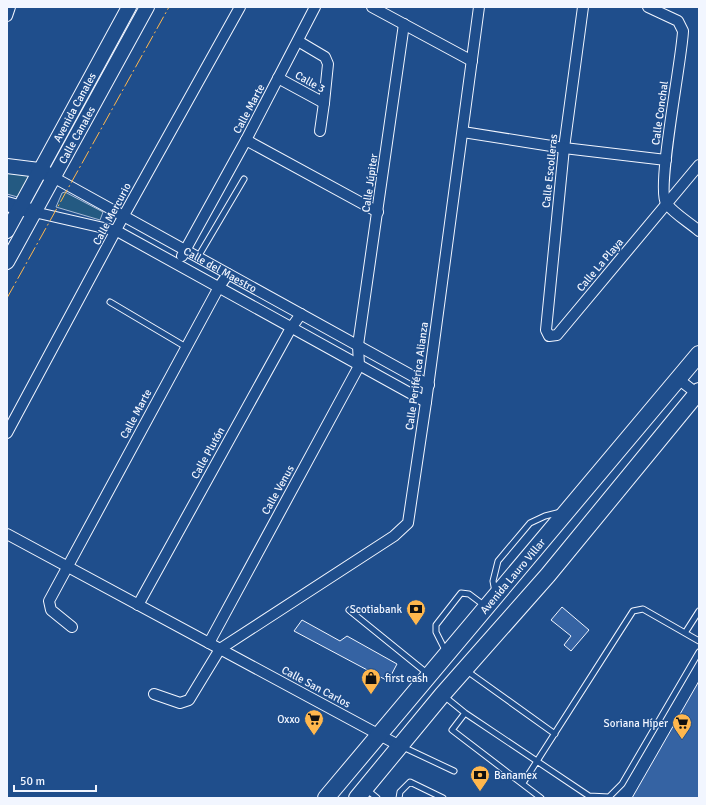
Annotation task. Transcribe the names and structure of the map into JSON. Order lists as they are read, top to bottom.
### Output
{
  "streets": {
    "main road": [
      "Avenida Canales",
      "Calle Canales",
      "Calle del Maestro",
      "Avenida Lauro Villar"
    ],
    "street": [
      "Calle 3",
      "Calle Marte",
      "Calle Conchal",
      "Calle Escolleras",
      "Calle Júpiter",
      "Calle Mercurio",
      "Calle La Playa",
      "Calle Periférica Alianza",
      "Calle Plutón",
      "Calle Venus",
      "Calle San Carlos"
    ]
  },
  "crossings": [
    ["Calle 3", "Calle Marte"],
    ["Avenida Canales", "Calle del Maestro"],
    ["Calle Marte", "Calle del Maestro"],
    ["Calle Marte", "Calle San Carlos"],
    ["Calle Conchal", "Calle La Playa"],
    ["Calle Canales", "Calle del Maestro"],
    ["Calle Escolleras", "Calle La Playa"],
    ["Calle Júpiter", "Calle del Maestro"],
    ["Calle Mercurio", "Calle del Maestro"],
    ["Calle del Maestro", "Calle Periférica Alianza"],
    ["Calle del Maestro", "Calle Plutón"],
    ["Calle del Maestro", "Calle Venus"],
    ["Calle Periférica Alianza", "Calle San Carlos"],
    ["Calle Plutón", "Calle San Carlos"],
    ["Calle Venus", "Calle San Carlos"],
    ["Avenida Lauro Villar", "Calle San Carlos"]
  ],
  "places": {
    "bank": ["Scotiabank", "Banamex"],
    "shop": ["first cash"],
    "supermarket": ["Oxxo", "Soriana Híper"]
  },
  "scale_bar": "50 m"
}
